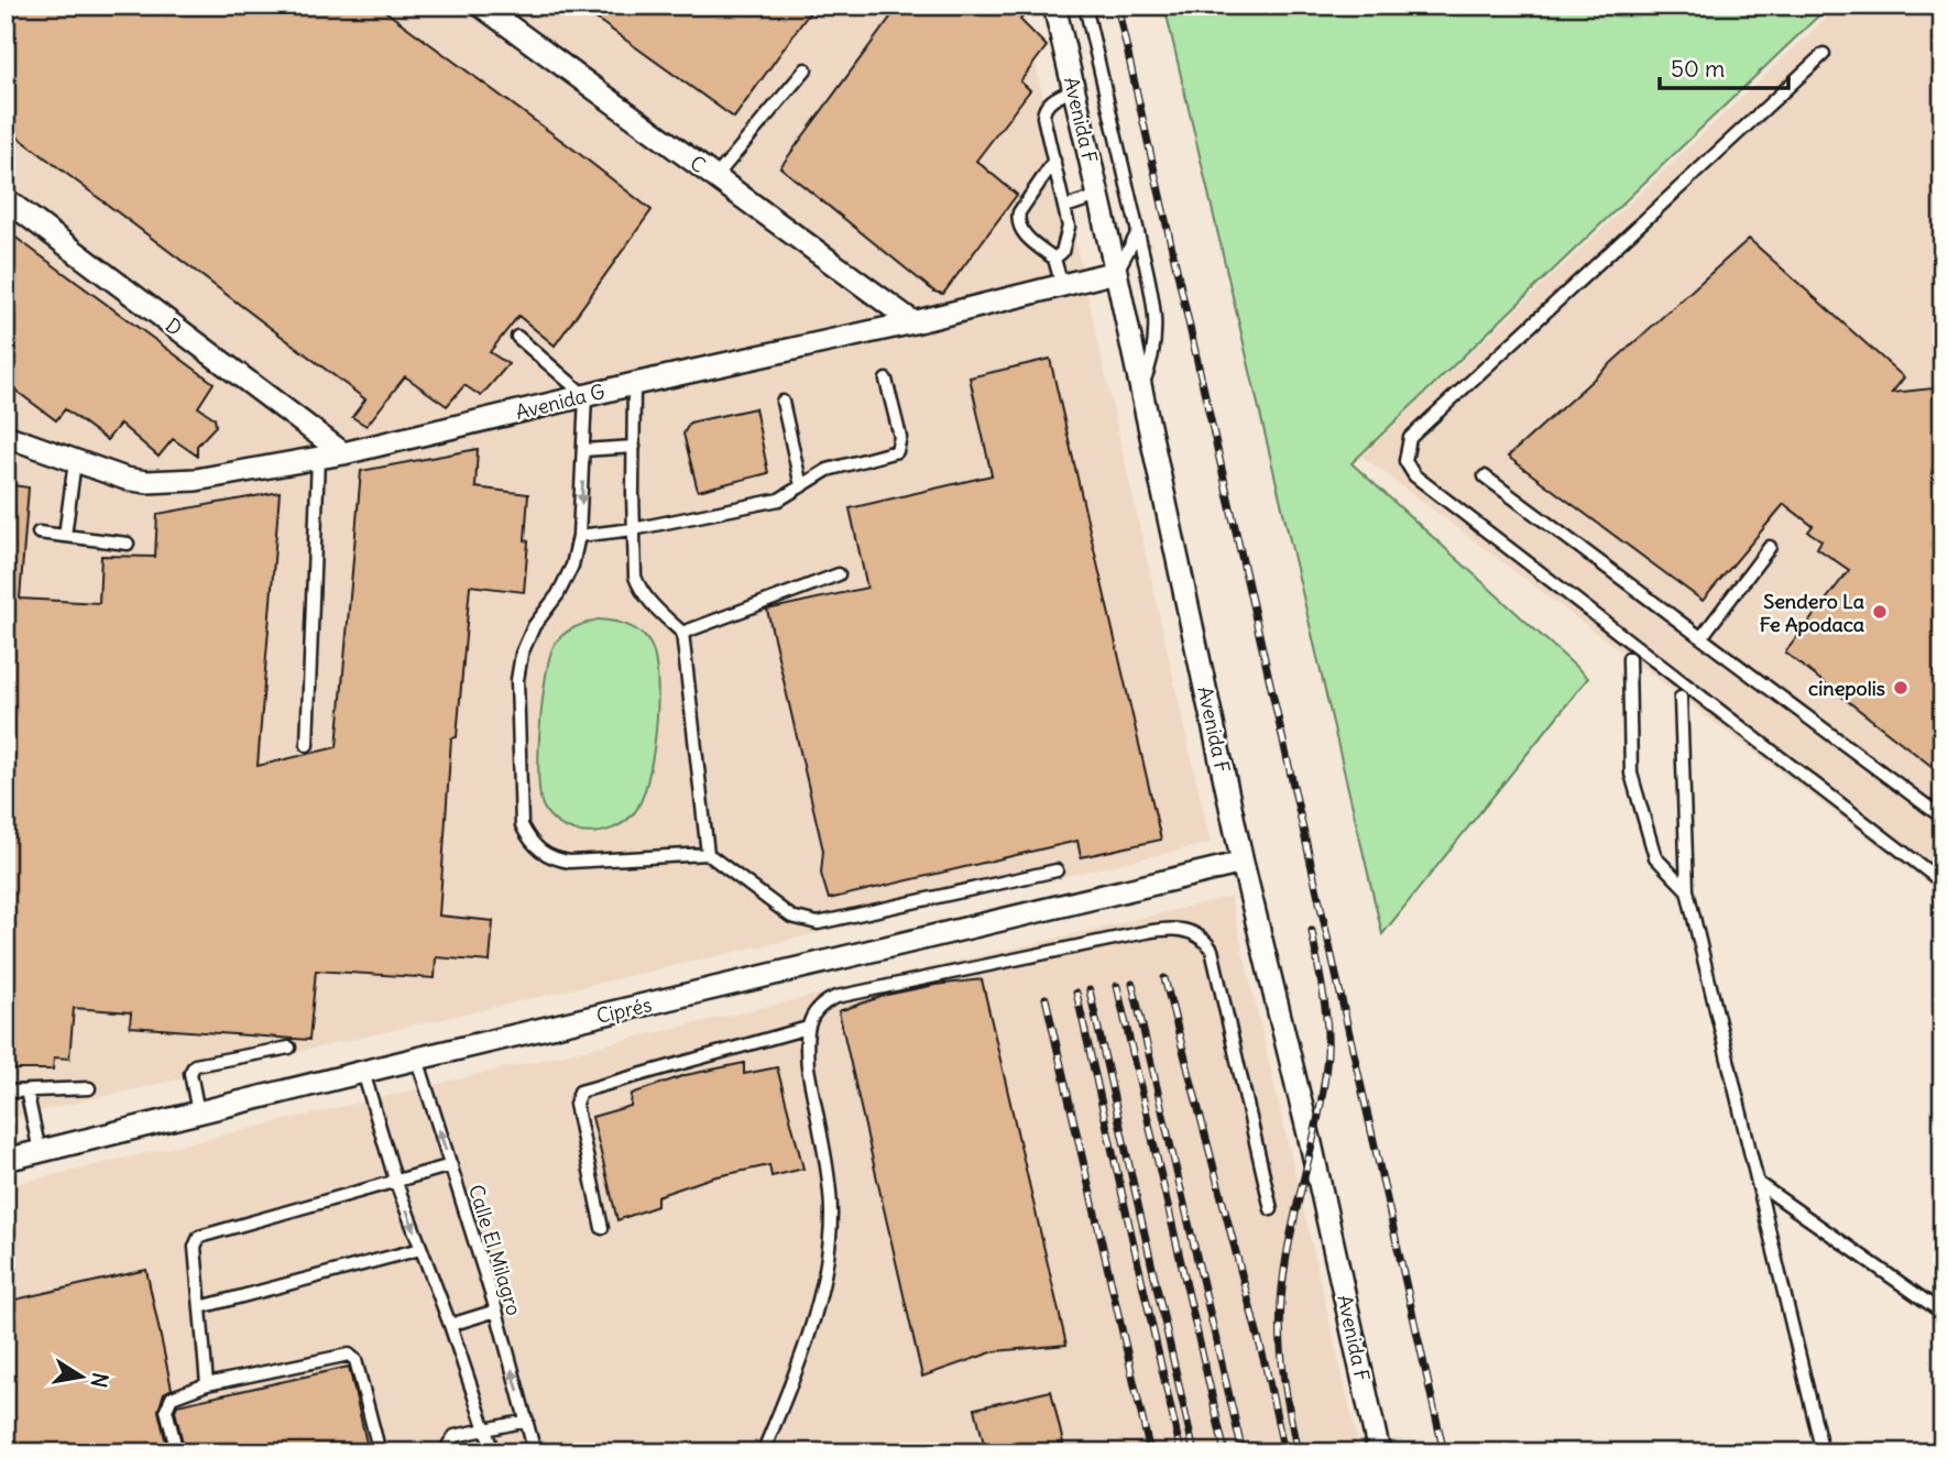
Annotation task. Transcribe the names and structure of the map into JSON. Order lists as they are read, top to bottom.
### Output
{
  "streets": {
    "street": [
      "Avenida F",
      "C",
      "D",
      "Avenida G",
      "Ciprés"
    ],
    "lane": ["Calle El Milagro"]
  },
  "crossings": [
    ["Avenida F", "Avenida G"],
    ["Avenida F", "Ciprés"],
    ["C", "Avenida G"],
    ["D", "Avenida G"],
    ["Ciprés", "Calle El Milagro"]
  ],
  "places": ["Sendero La Fe Apodaca", "cinepolis"],
  "scale_bar": "50 m",
  "north": "right"
}
